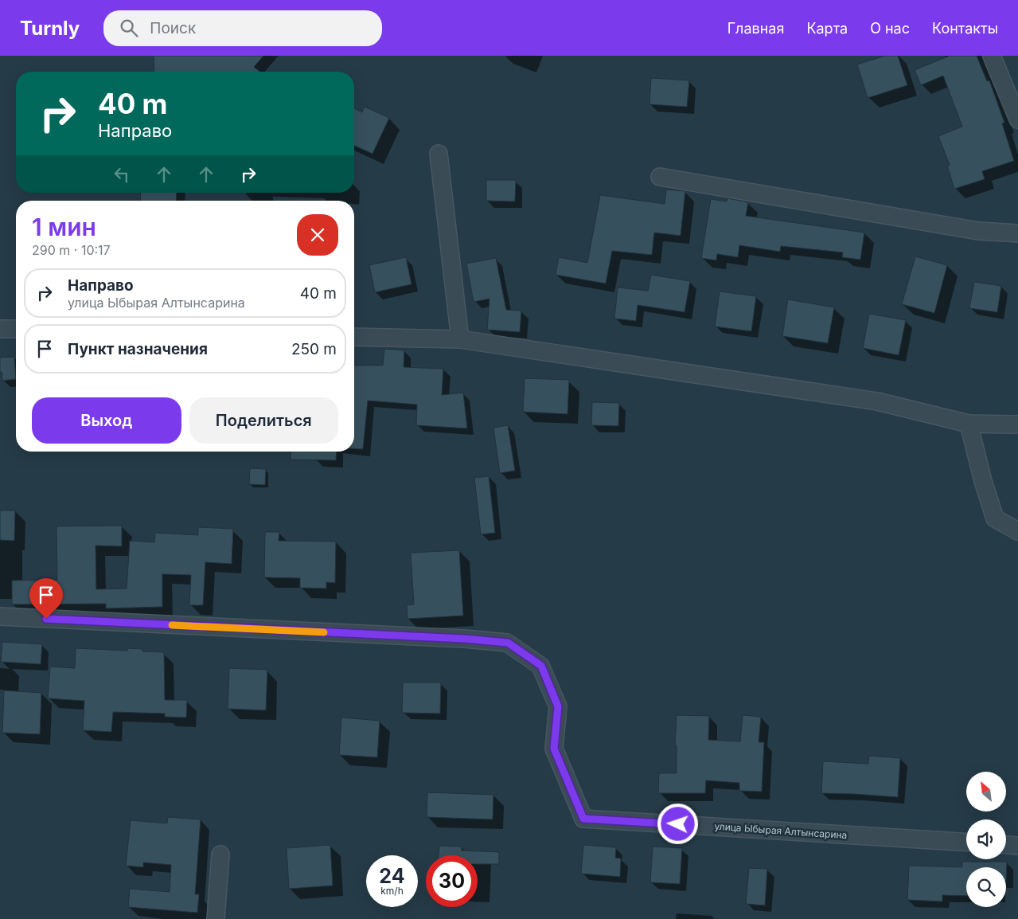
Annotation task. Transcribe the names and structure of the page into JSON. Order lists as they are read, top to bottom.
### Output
{
  "streets": {
    "street": ["улица Ыбырая Алтынсарина"]
  },
  "north": "top left",
  "page": {
    "header": "Turnly",
    "search": "Поиск",
    "nav": [
      "Главная",
      "Карта",
      "О нас",
      "Контакты"
    ],
    "turn": ["40 m", "Направо"],
    "heading": ["1 мин", "290 m · 10:17"],
    "list": [
      {
        "name": "Направо",
        "note": "улица Ыбырая Алтынсарина",
        "value": "40 m"
      },
      {
        "name": "Пункт назначения",
        "value": "250 m"
      }
    ],
    "buttons": ["Выход", "Поделиться"],
    "speed": "24 km/h",
    "limit": "30"
  }
}
